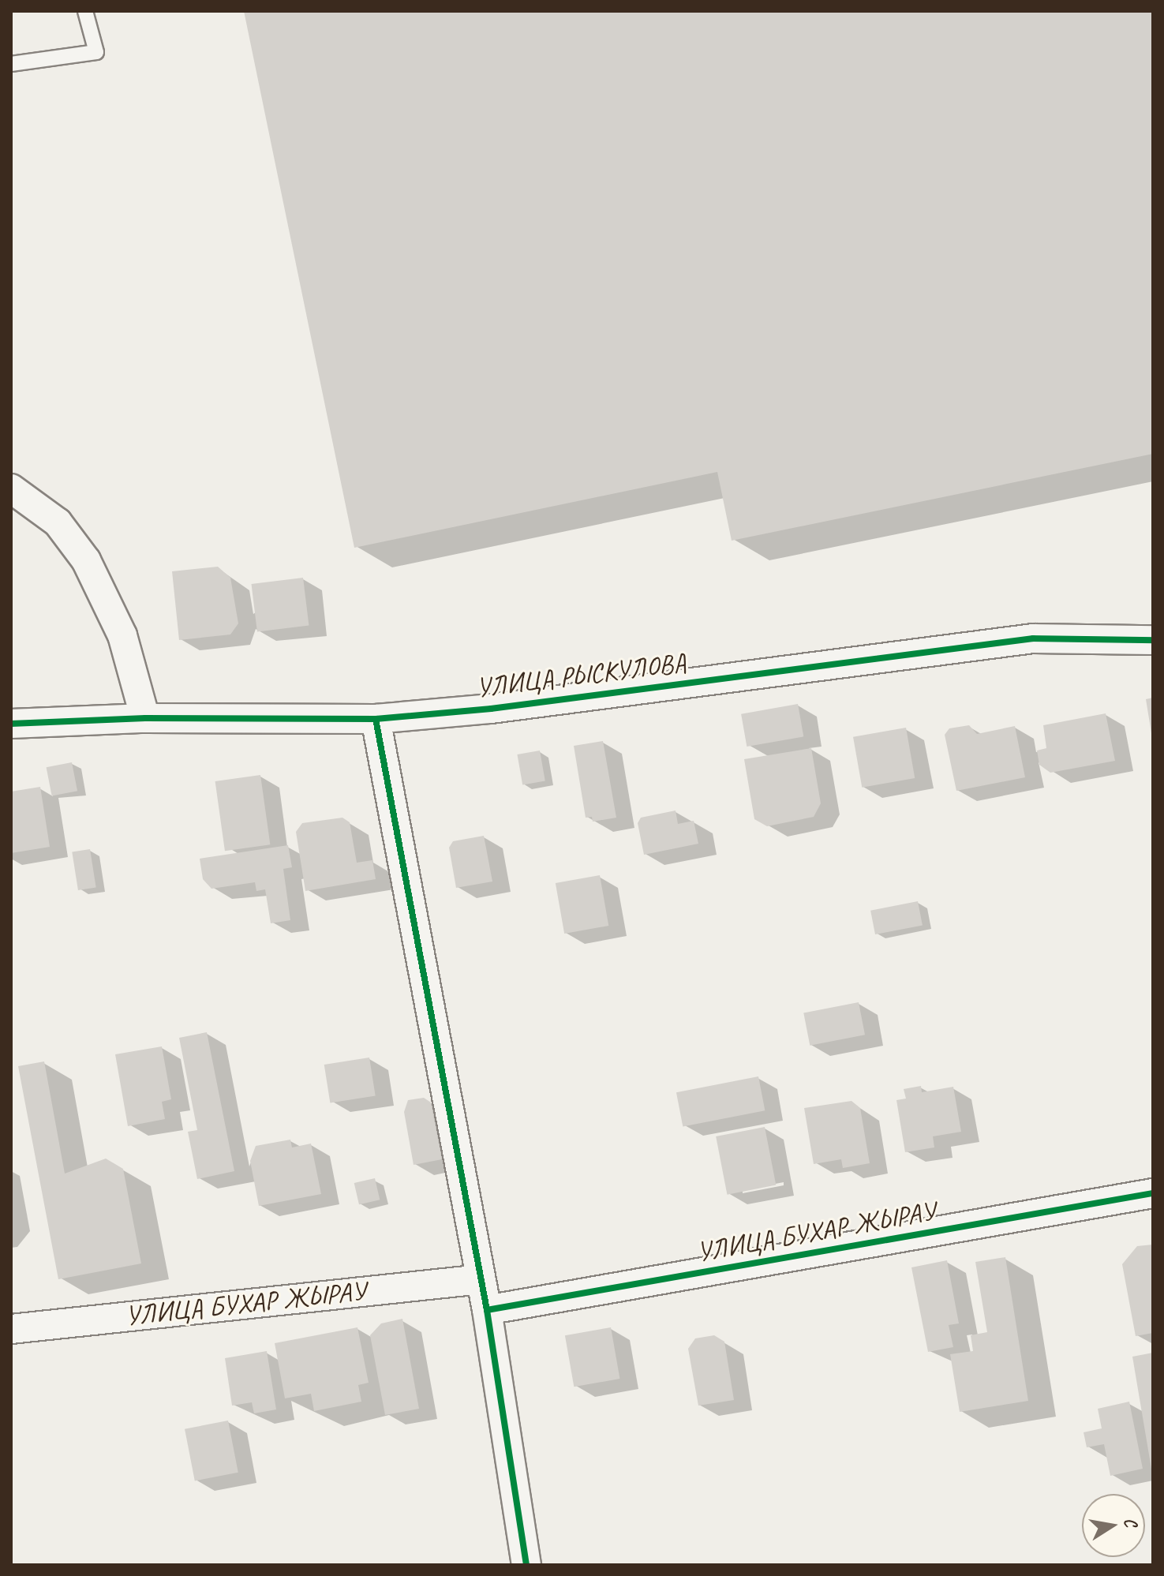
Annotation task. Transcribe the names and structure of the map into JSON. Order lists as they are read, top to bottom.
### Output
{
  "streets": {
    "street": ["УЛИЦА РЫСКУЛОВА", "УЛИЦА БУХАР ЖЫРАУ"]
  },
  "north": "right"
}
